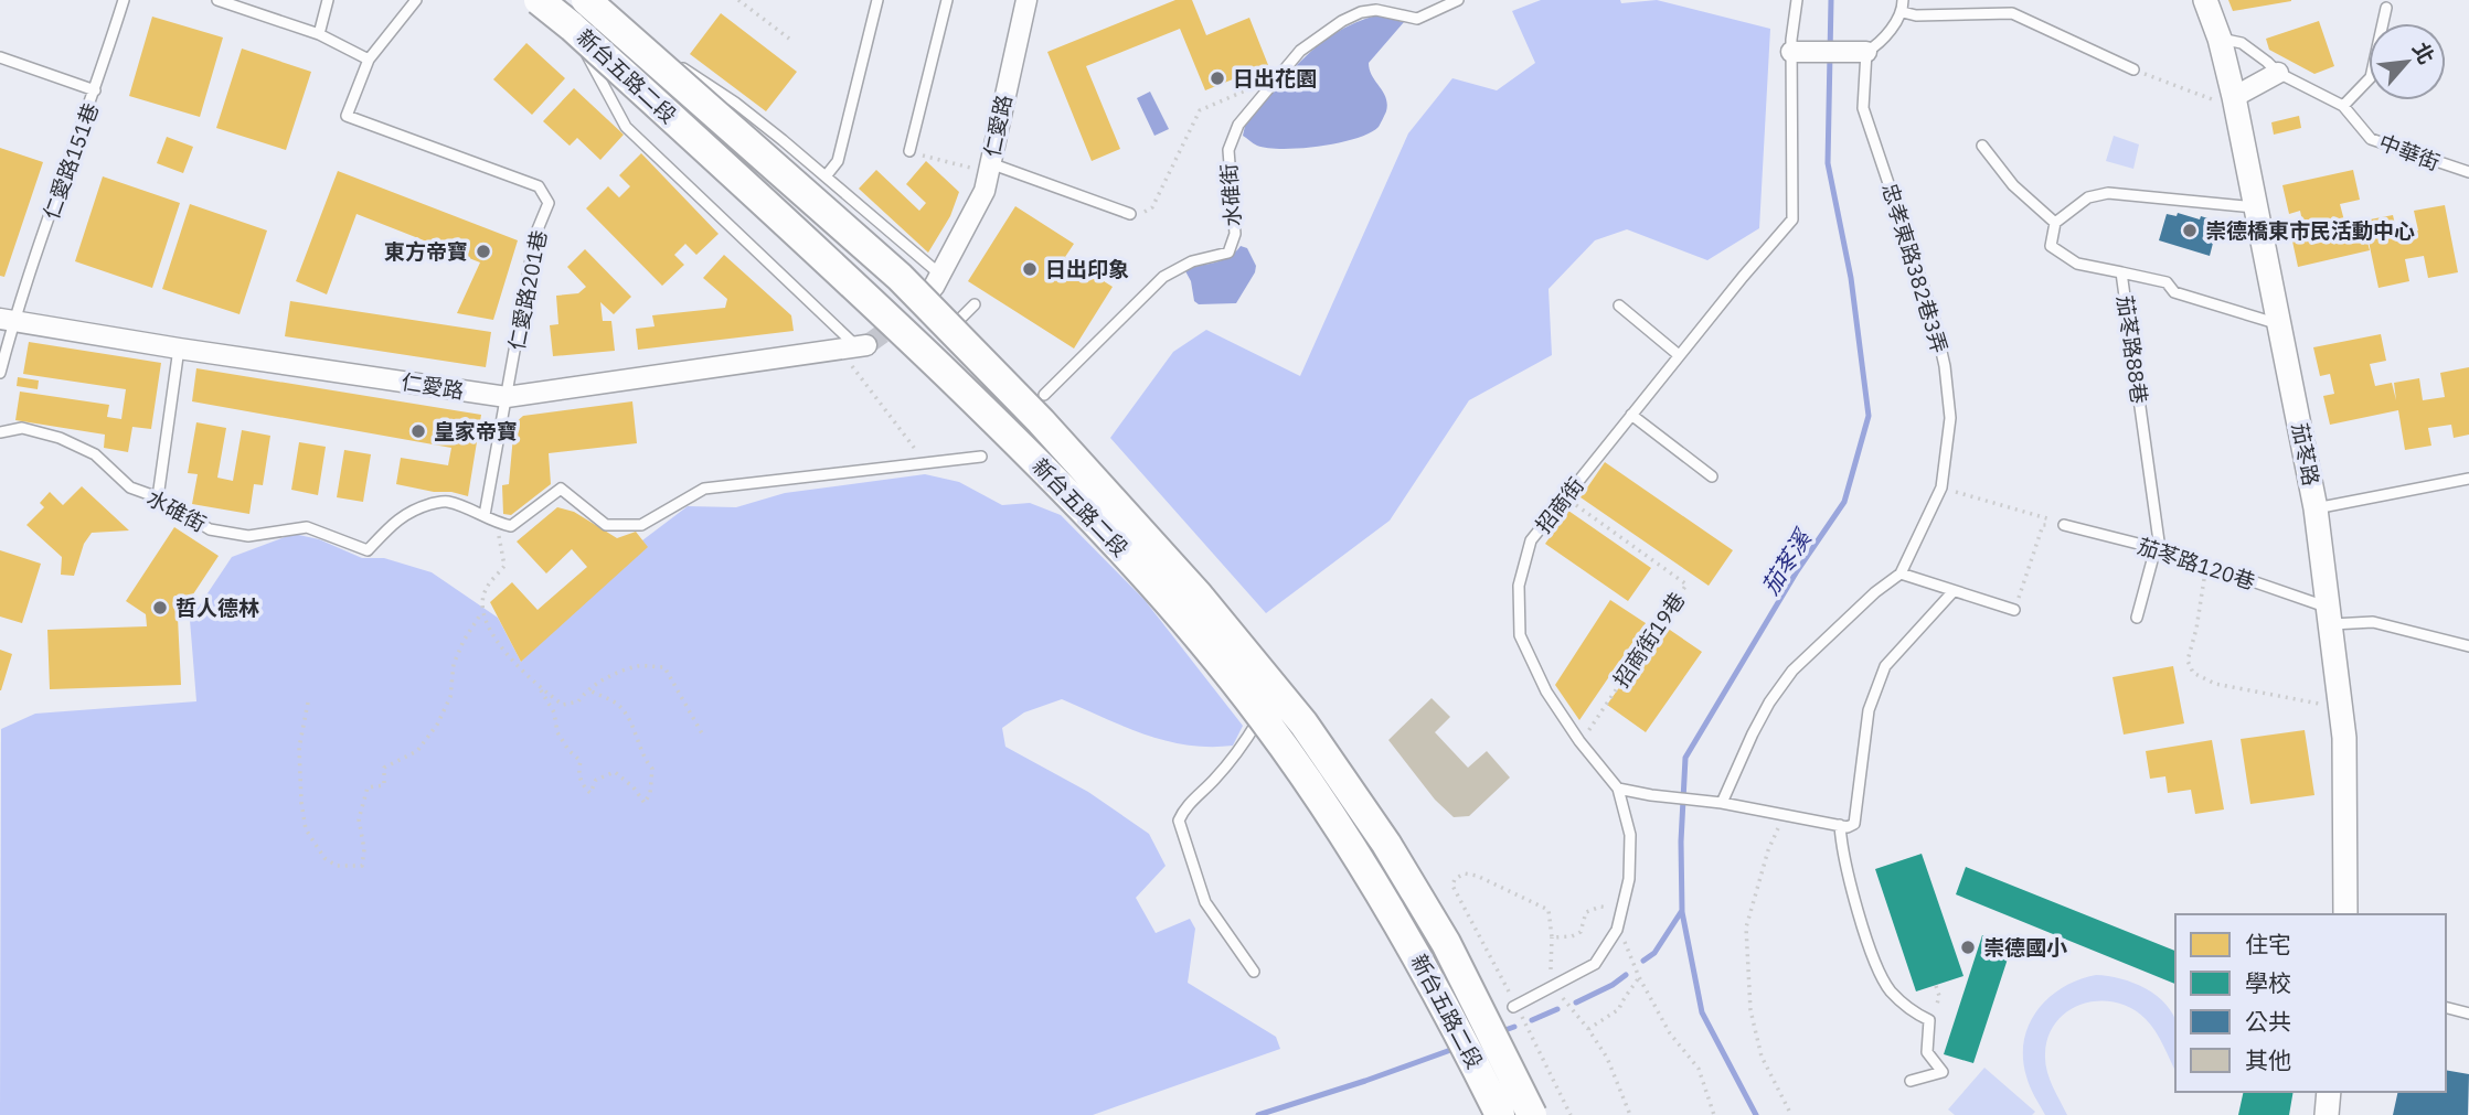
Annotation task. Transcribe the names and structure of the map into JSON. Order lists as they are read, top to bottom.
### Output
{
  "streets": {
    "main road": ["新台五路二段"],
    "street": ["仁愛路", "茄苳路"],
    "lane": [
      "中華街",
      "仁愛路151巷",
      "水碓街",
      "忠孝東路382巷3弄",
      "仁愛路201巷",
      "茄苳路88巷",
      "招商街",
      "茄苳路120巷"
    ],
    "path": ["招商街19巷"]
  },
  "crossings": [
    ["仁愛路", "仁愛路151巷"],
    ["仁愛路", "仁愛路201巷"],
    ["中華街", "茄苳路"],
    ["茄苳路88巷", "茄苳路"],
    ["茄苳路88巷", "茄苳路120巷"],
    ["茄苳路", "茄苳路120巷"],
    ["招商街", "招商街19巷"]
  ],
  "water": ["茄苳溪"],
  "places": [
    "日出花園",
    "崇德橋東市民活動中心",
    "東方帝寶",
    "日出印象",
    "皇家帝寶",
    "哲人德林",
    "崇德國小"
  ],
  "legend": [
    "住宅",
    "學校",
    "公共",
    "其他"
  ],
  "north": "top right"
}
